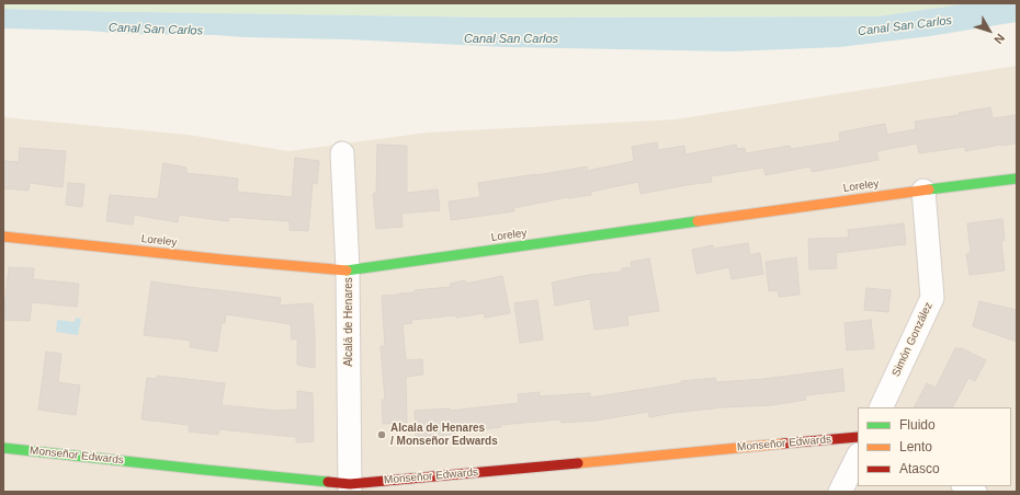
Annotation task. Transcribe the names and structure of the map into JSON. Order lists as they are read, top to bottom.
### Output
{
  "streets": {
    "street": [
      "Loreley",
      "Alcalá de Henares",
      "Simón González",
      "Monseñor Edwards"
    ]
  },
  "crossings": [
    ["Loreley", "Alcalá de Henares"],
    ["Loreley", "Simón González"],
    ["Alcalá de Henares", "Monseñor Edwards"]
  ],
  "water": ["Canal San Carlos"],
  "places": ["Alcala de Henares / Monseñor Edwards"],
  "legend": ["Fluido", "Lento", "Atasco"],
  "north": "bottom right"
}
